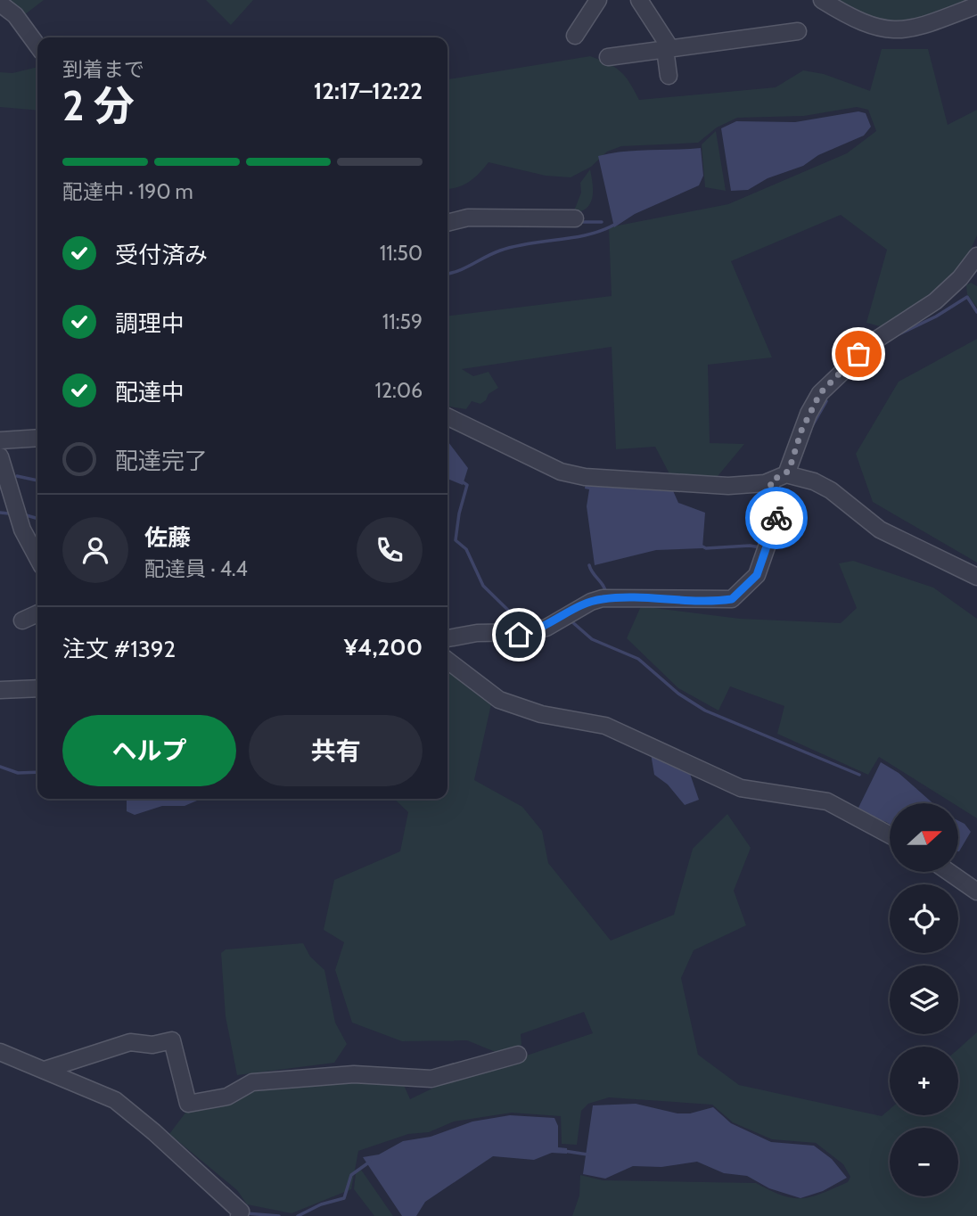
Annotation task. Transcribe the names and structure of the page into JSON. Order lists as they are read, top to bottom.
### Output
{
  "north": "right",
  "page": {
    "heading": ["2 分", "到着まで", "12:17–12:22"],
    "panel": [
      "佐藤",
      "配達員 · 4.4",
      "注文 #1392",
      "¥4,200"
    ],
    "bar": "配達中 · 190 m",
    "list": [
      ["受付済み", "11:50"],
      ["調理中", "11:59"],
      ["配達中", "12:06"],
      "配達完了"
    ],
    "buttons": ["ヘルプ", "共有"],
    "map_buttons": ["+", "−"]
  }
}
